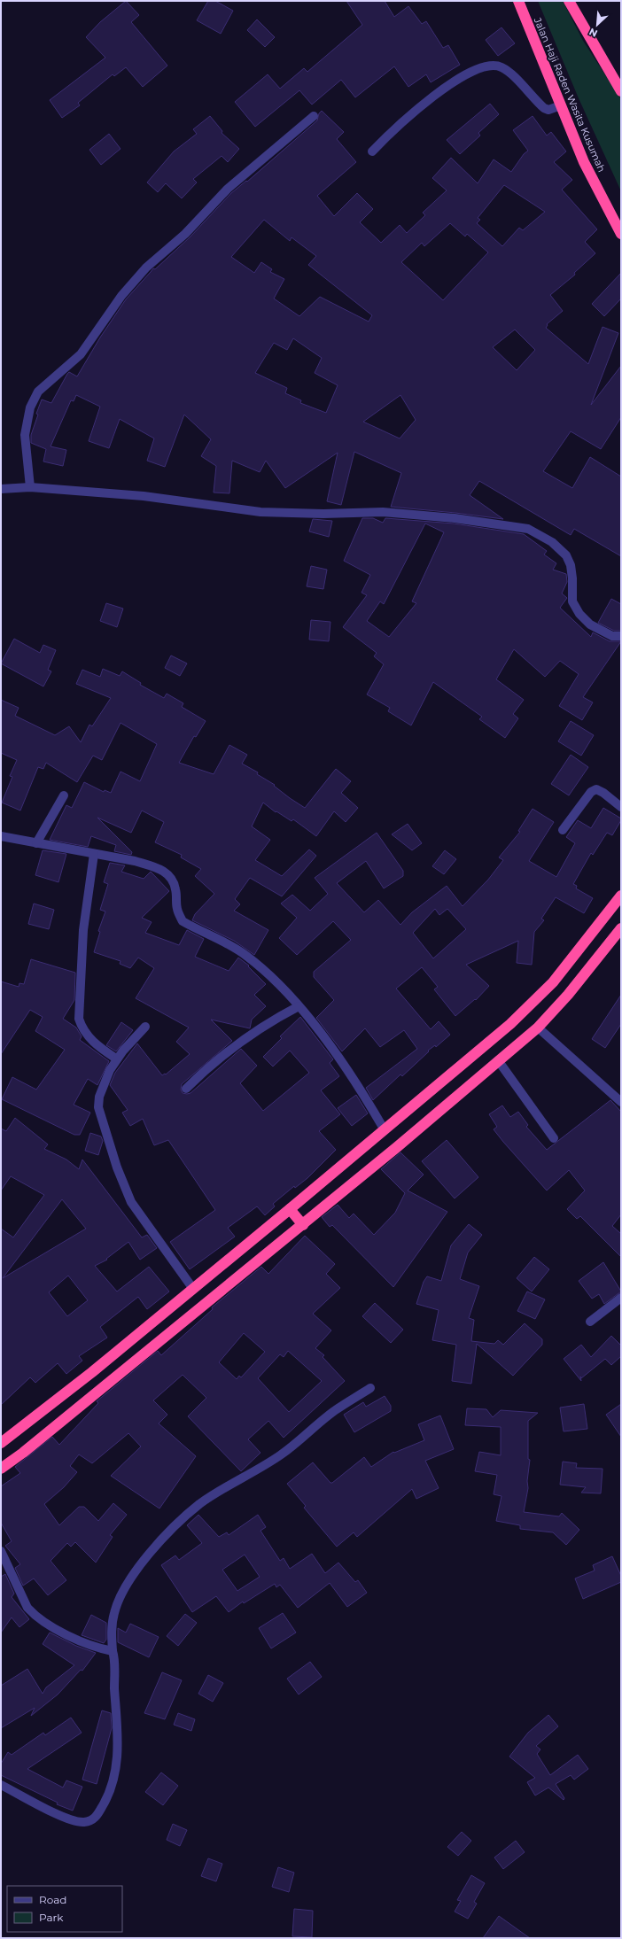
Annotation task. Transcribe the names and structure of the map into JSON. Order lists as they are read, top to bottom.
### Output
{
  "streets": {
    "highway": ["Jalan Haji Raden Wasita Kusumah"]
  },
  "legend": ["Road", "Park"],
  "north": "bottom left"
}
